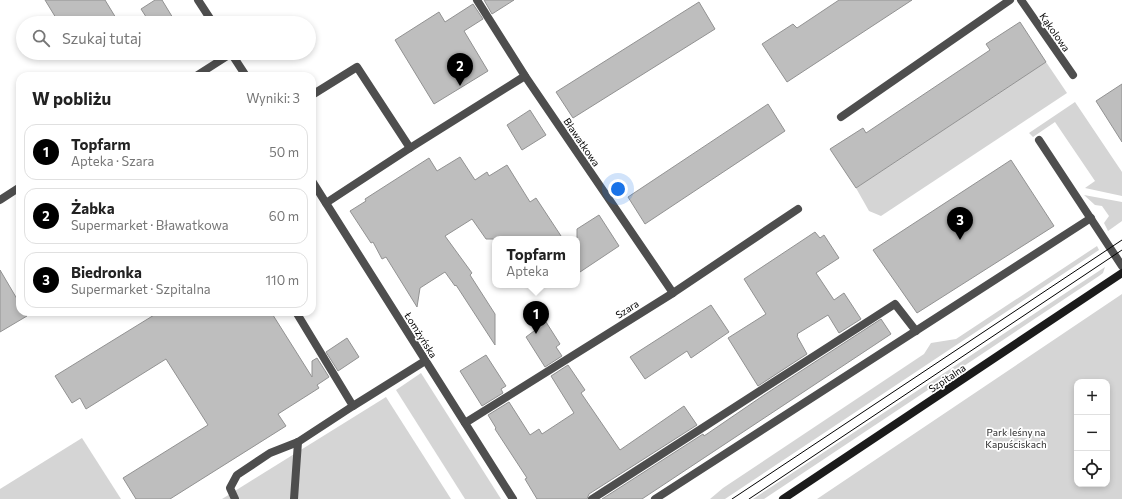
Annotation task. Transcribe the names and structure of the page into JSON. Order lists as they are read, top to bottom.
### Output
{
  "streets": {
    "street": [
      "Kąkolowa",
      "Bławatkowa",
      "Szara",
      "Łomżyńska",
      "Szpitalna"
    ]
  },
  "crossings": [
    ["Bławatkowa", "Szara"],
    ["Szara", "Łomżyńska"]
  ],
  "parks": ["Park leśny na Kapuściskach"],
  "page": {
    "search": "Szukaj tutaj",
    "pins": ["2", "3", "1"],
    "heading": ["W pobliżu", "Wyniki: 3"],
    "list": [
      {
        "mark": "1",
        "name": "Topfarm",
        "note": "Apteka · Szara",
        "value": "50 m"
      },
      {
        "mark": "2",
        "name": "Żabka",
        "note": "Supermarket · Bławatkowa",
        "value": "60 m"
      },
      {
        "mark": "3",
        "name": "Biedronka",
        "note": "Supermarket · Szpitalna",
        "value": "110 m"
      }
    ],
    "popup": ["Topfarm", "Apteka"],
    "map_buttons": ["+", "−"]
  }
}
